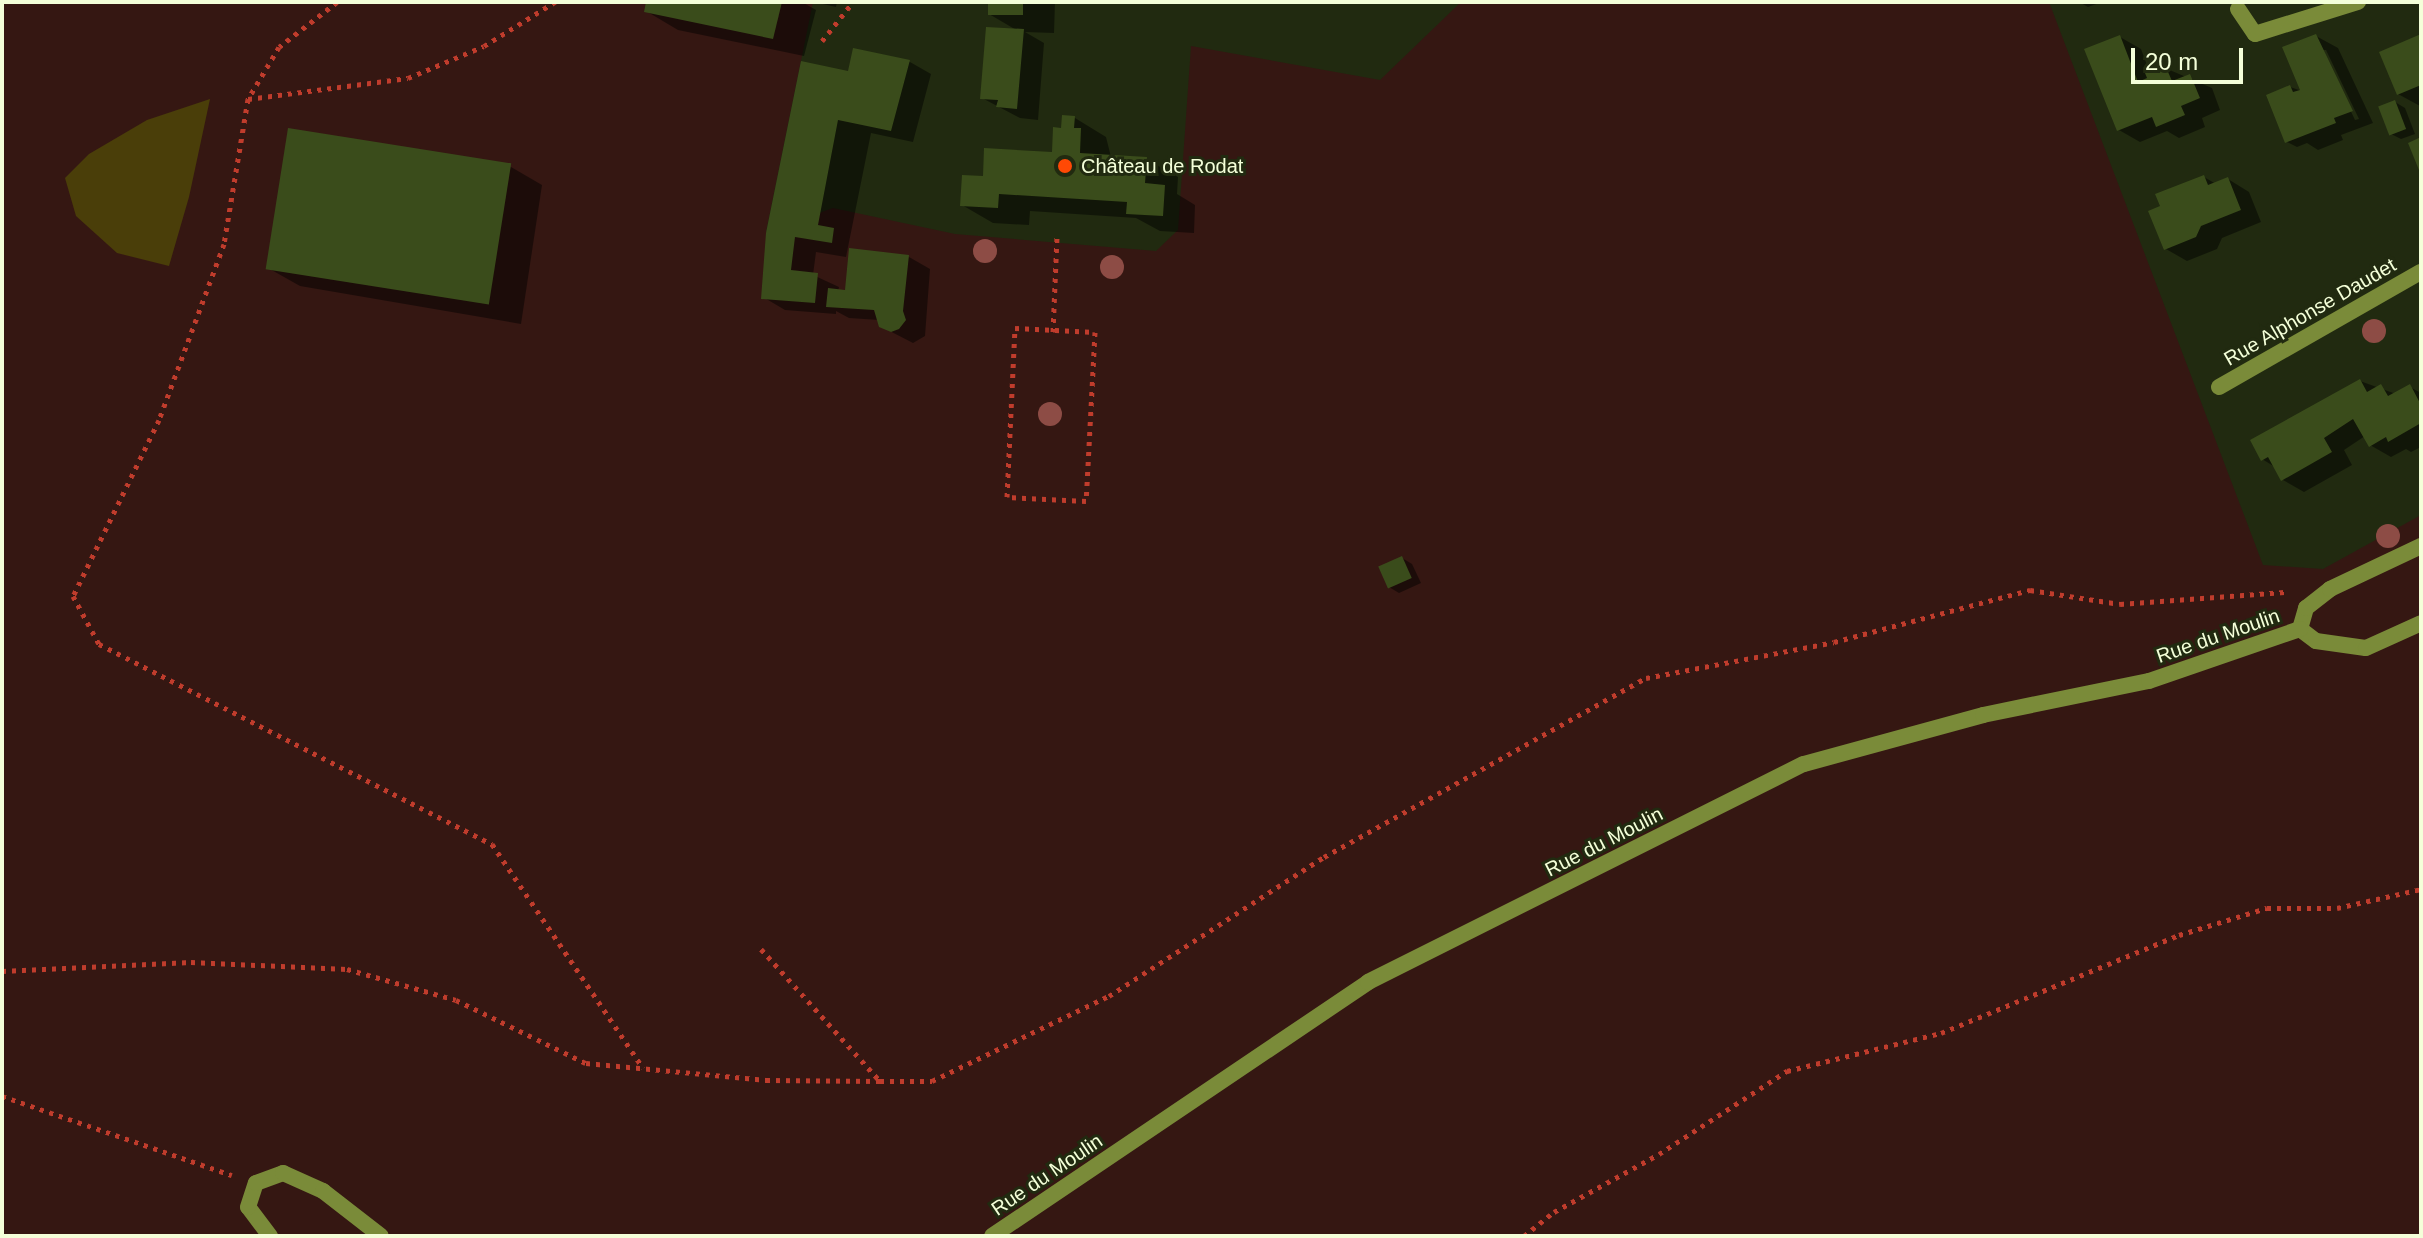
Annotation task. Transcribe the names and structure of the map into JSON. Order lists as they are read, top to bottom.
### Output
{
  "streets": {
    "street": ["Rue Alphonse Daudet", "Rue du Moulin"]
  },
  "places": ["Château de Rodat"],
  "scale_bar": "20 m"
}
